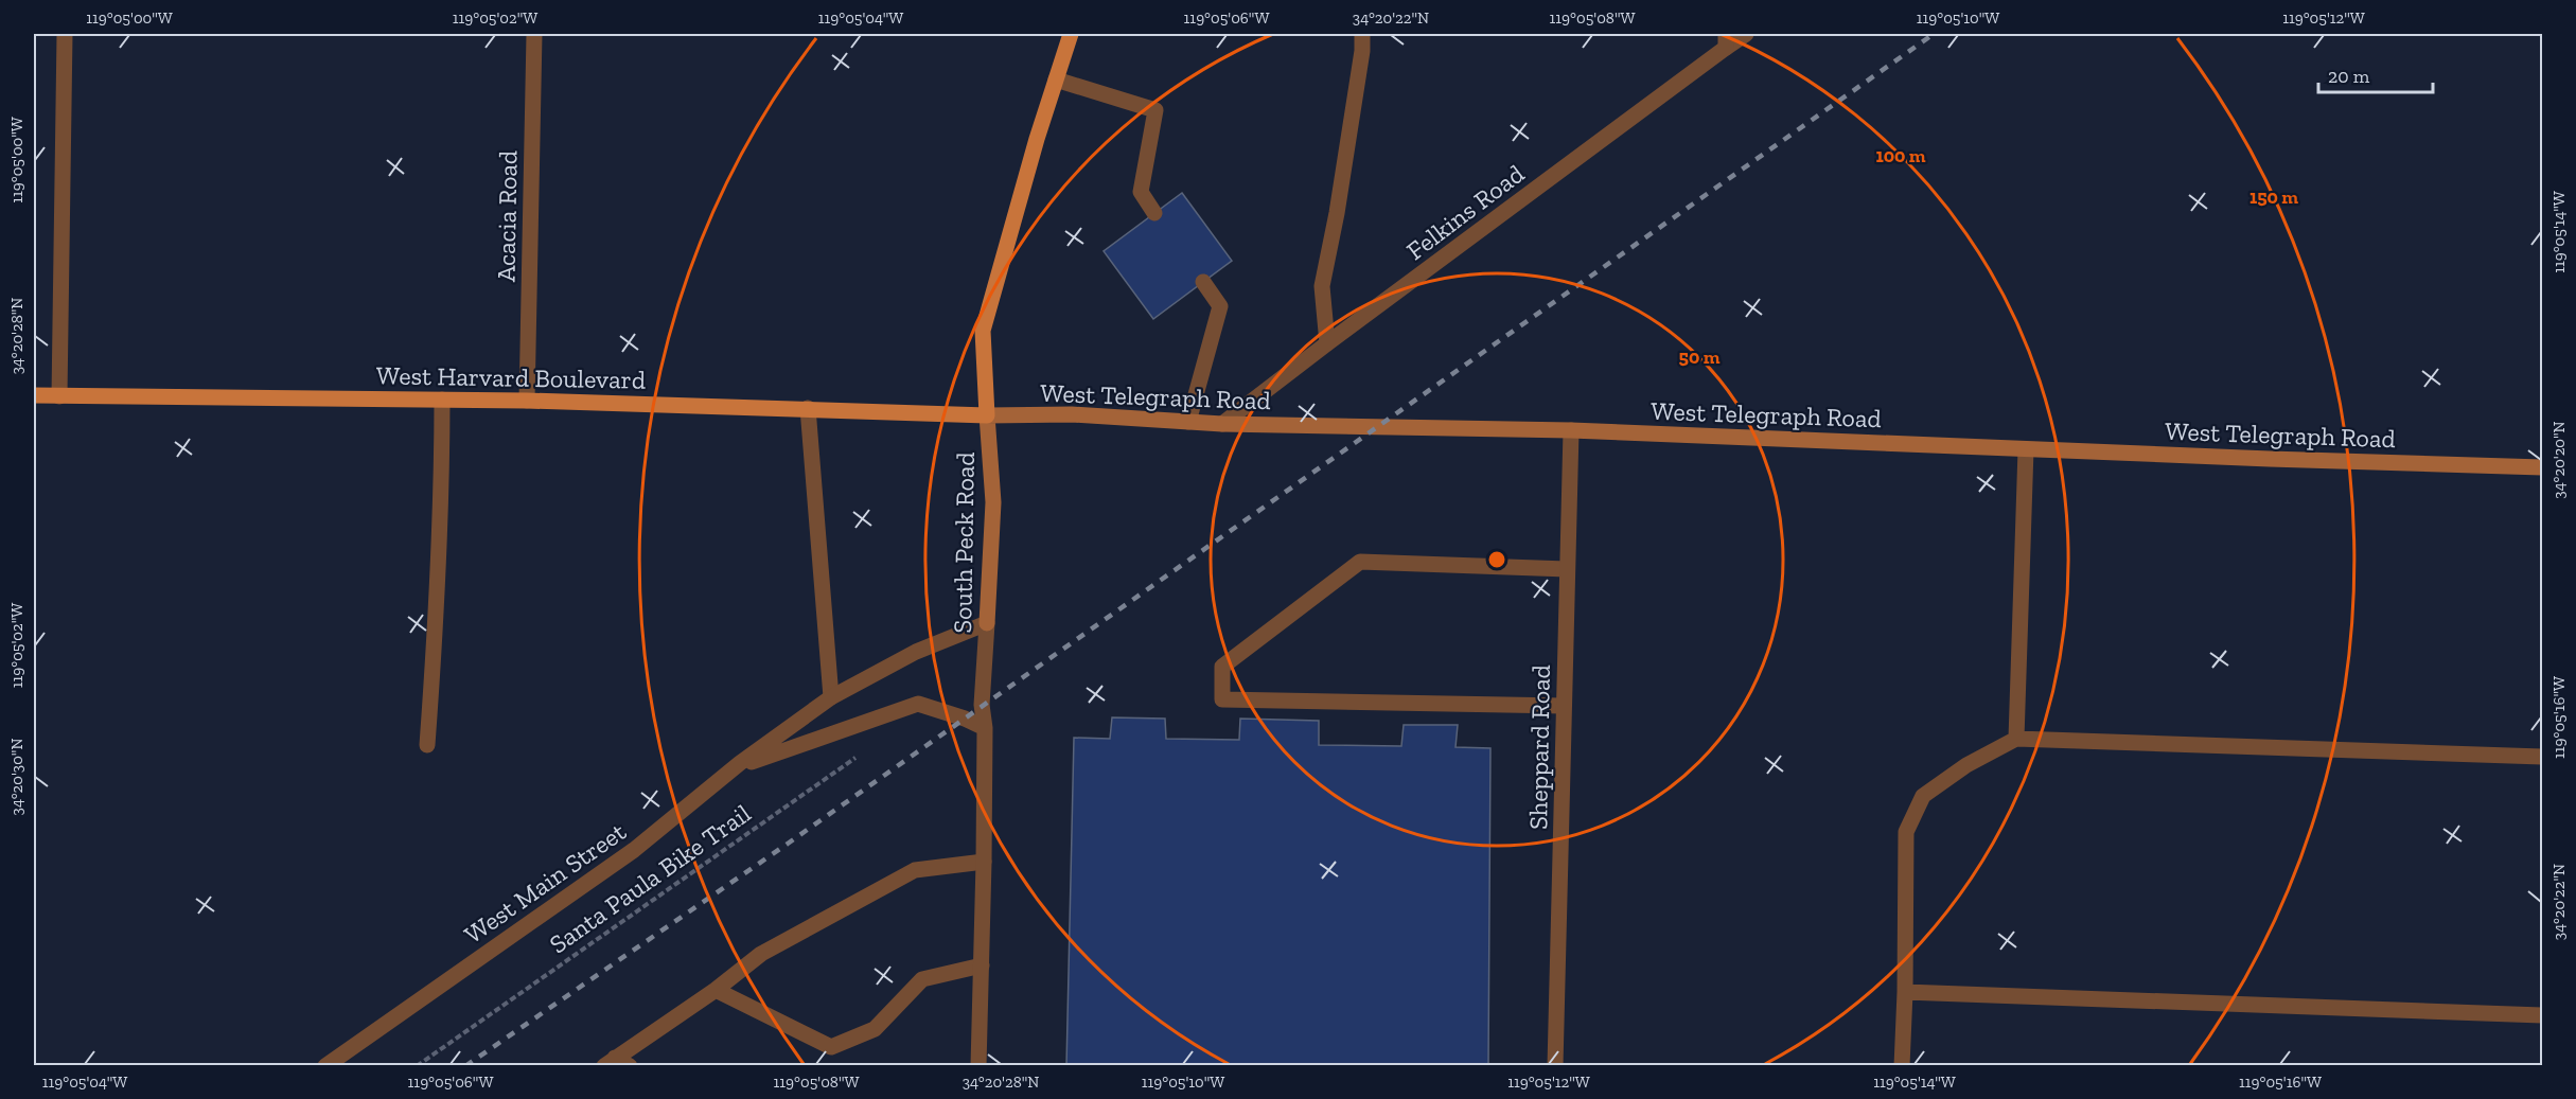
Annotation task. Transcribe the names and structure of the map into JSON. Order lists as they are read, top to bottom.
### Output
{
  "streets": {
    "main road": ["West Harvard Boulevard", "West Telegraph Road", "South Peck Road"],
    "street": [
      "Felkins Road",
      "Acacia Road",
      "Sheppard Road",
      "West Main Street"
    ],
    "path": ["Santa Paula Bike Trail"]
  },
  "crossings": [
    ["Felkins Road", "West Telegraph Road"],
    ["Acacia Road", "West Harvard Boulevard"],
    ["West Harvard Boulevard", "West Telegraph Road"],
    ["West Harvard Boulevard", "South Peck Road"],
    ["West Telegraph Road", "South Peck Road"],
    ["West Telegraph Road", "Sheppard Road"],
    ["South Peck Road", "West Main Street"]
  ],
  "scale_bar": "20 m",
  "coordinates": [
    "119°05'00\"W",
    "119°05'02\"W",
    "119°05'04\"W",
    "119°05'06\"W",
    "34°20'22\"N",
    "119°05'08\"W",
    "119°05'10\"W",
    "119°05'12\"W",
    "119°05'14\"W",
    "34°20'28\"N",
    "34°20'20\"N",
    "119°05'16\"W",
    "34°20'30\"N"
  ],
  "rings": ["100 m", "150 m", "50 m"]
}
